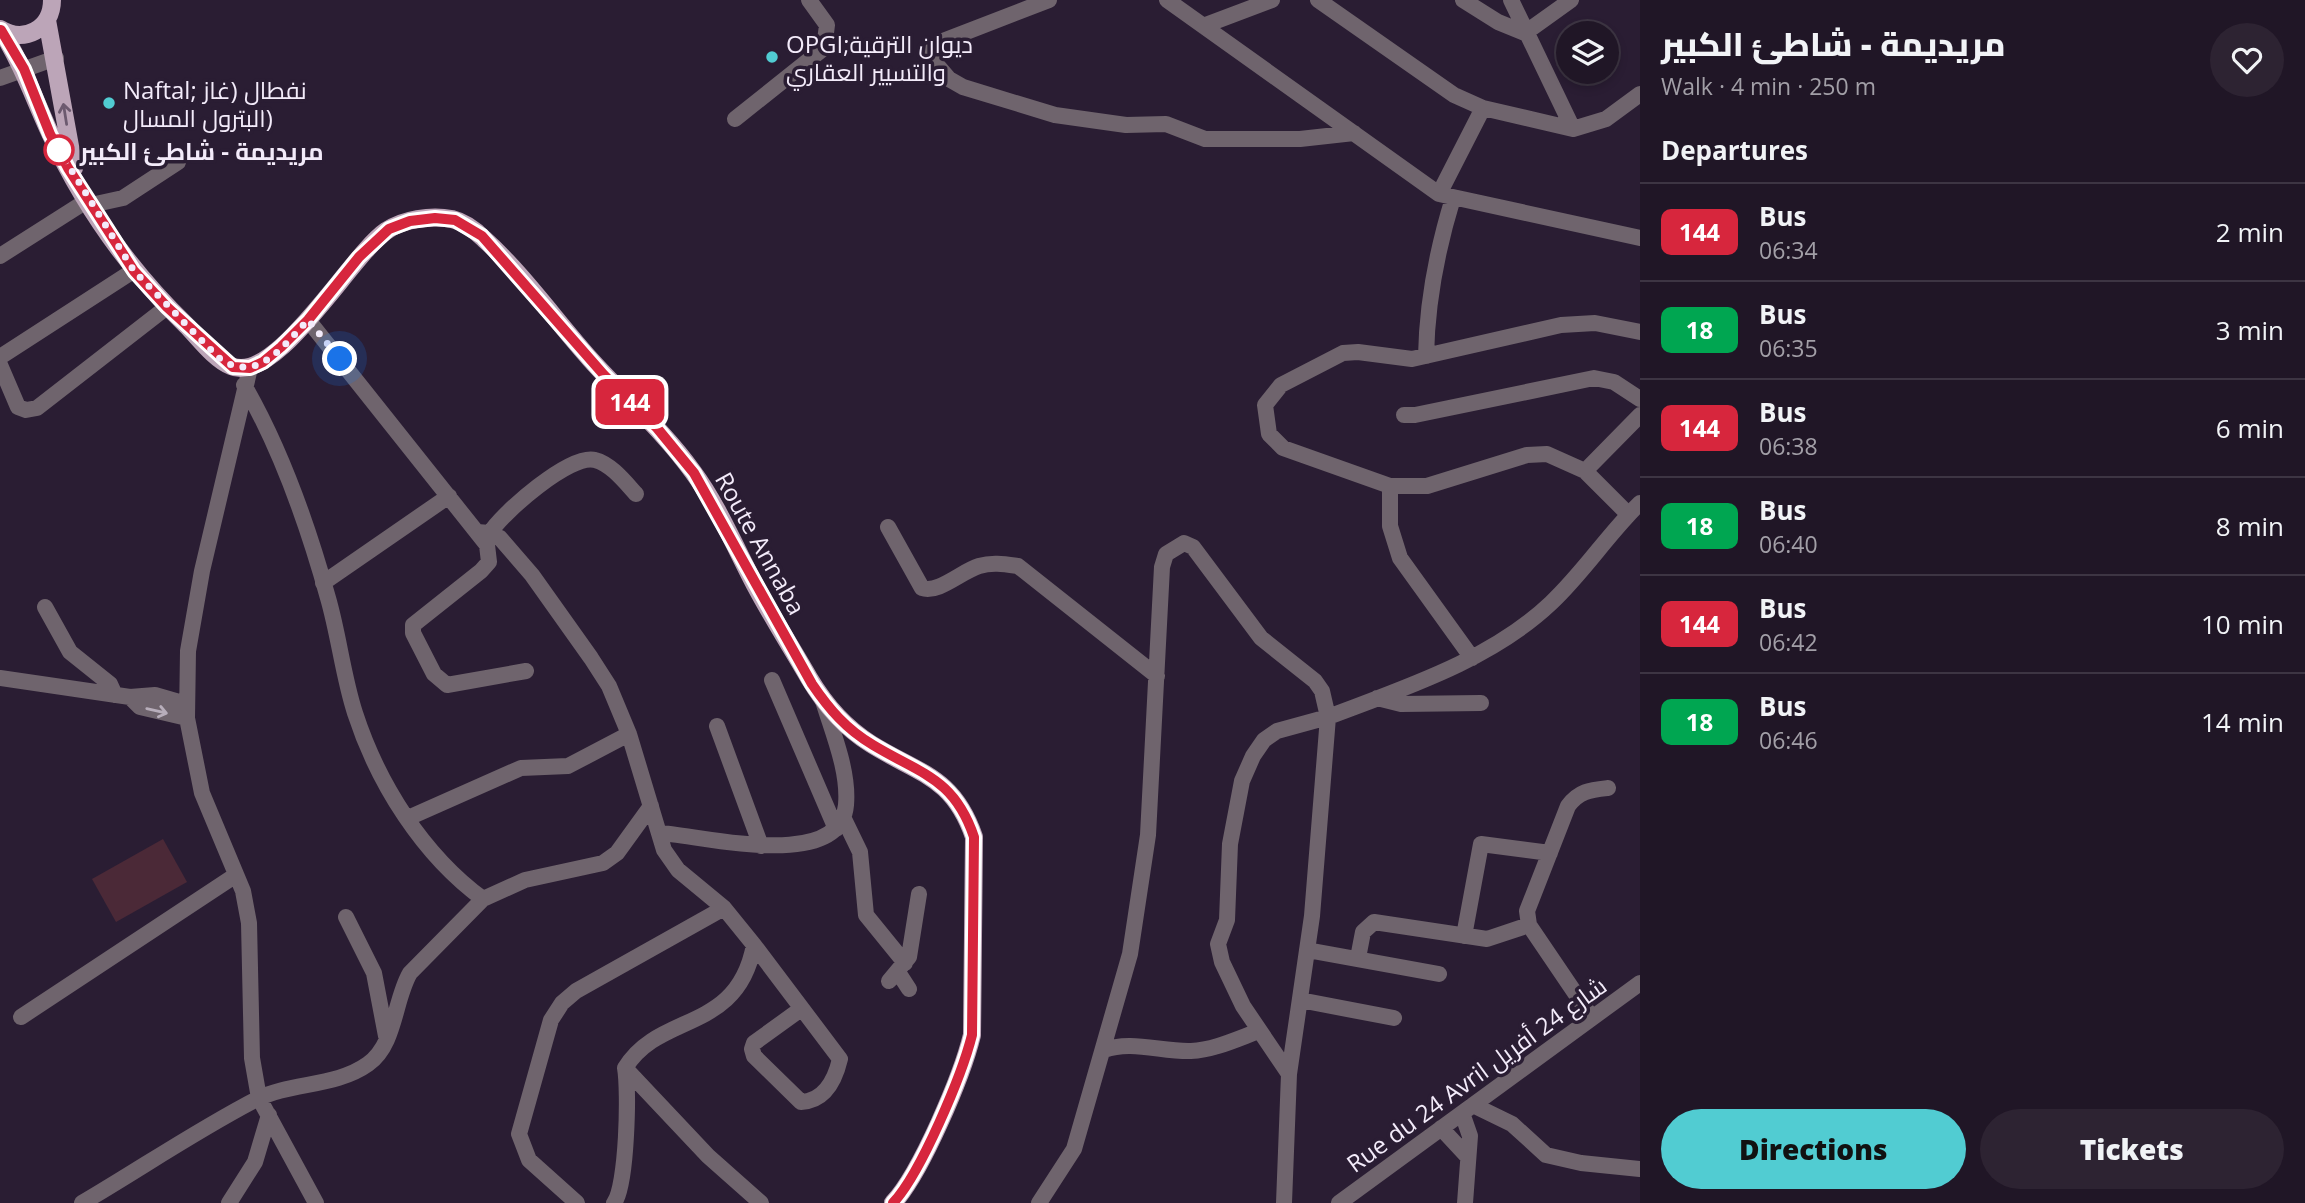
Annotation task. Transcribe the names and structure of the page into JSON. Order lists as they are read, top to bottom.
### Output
{
  "streets": {
    "main road": ["Route Annaba"],
    "street": ["Rue du 24 Avril شارع 24 أفريل"]
  },
  "places": ["OPGI;ديوان الترقية والتسيير العقاري", "Naftal; نفطال (غاز البترول المسال)", "مريديمة - شاطئ الكبير"],
  "lines": ["bus line 144"],
  "page": {
    "on_map": "144",
    "heading": [
      ["مريديمة - شاطئ الكبير", "Walk · 4 min · 250 m"],
      "Departures"
    ],
    "list": [
      {
        "mark": "144",
        "name": "Bus",
        "note": "06:34",
        "value": "2 min"
      },
      {
        "mark": "18",
        "name": "Bus",
        "note": "06:35",
        "value": "3 min"
      },
      {
        "mark": "144",
        "name": "Bus",
        "note": "06:38",
        "value": "6 min"
      },
      {
        "mark": "18",
        "name": "Bus",
        "note": "06:40",
        "value": "8 min"
      },
      {
        "mark": "144",
        "name": "Bus",
        "note": "06:42",
        "value": "10 min"
      },
      {
        "mark": "18",
        "name": "Bus",
        "note": "06:46",
        "value": "14 min"
      }
    ],
    "buttons": ["Directions", "Tickets"]
  }
}
